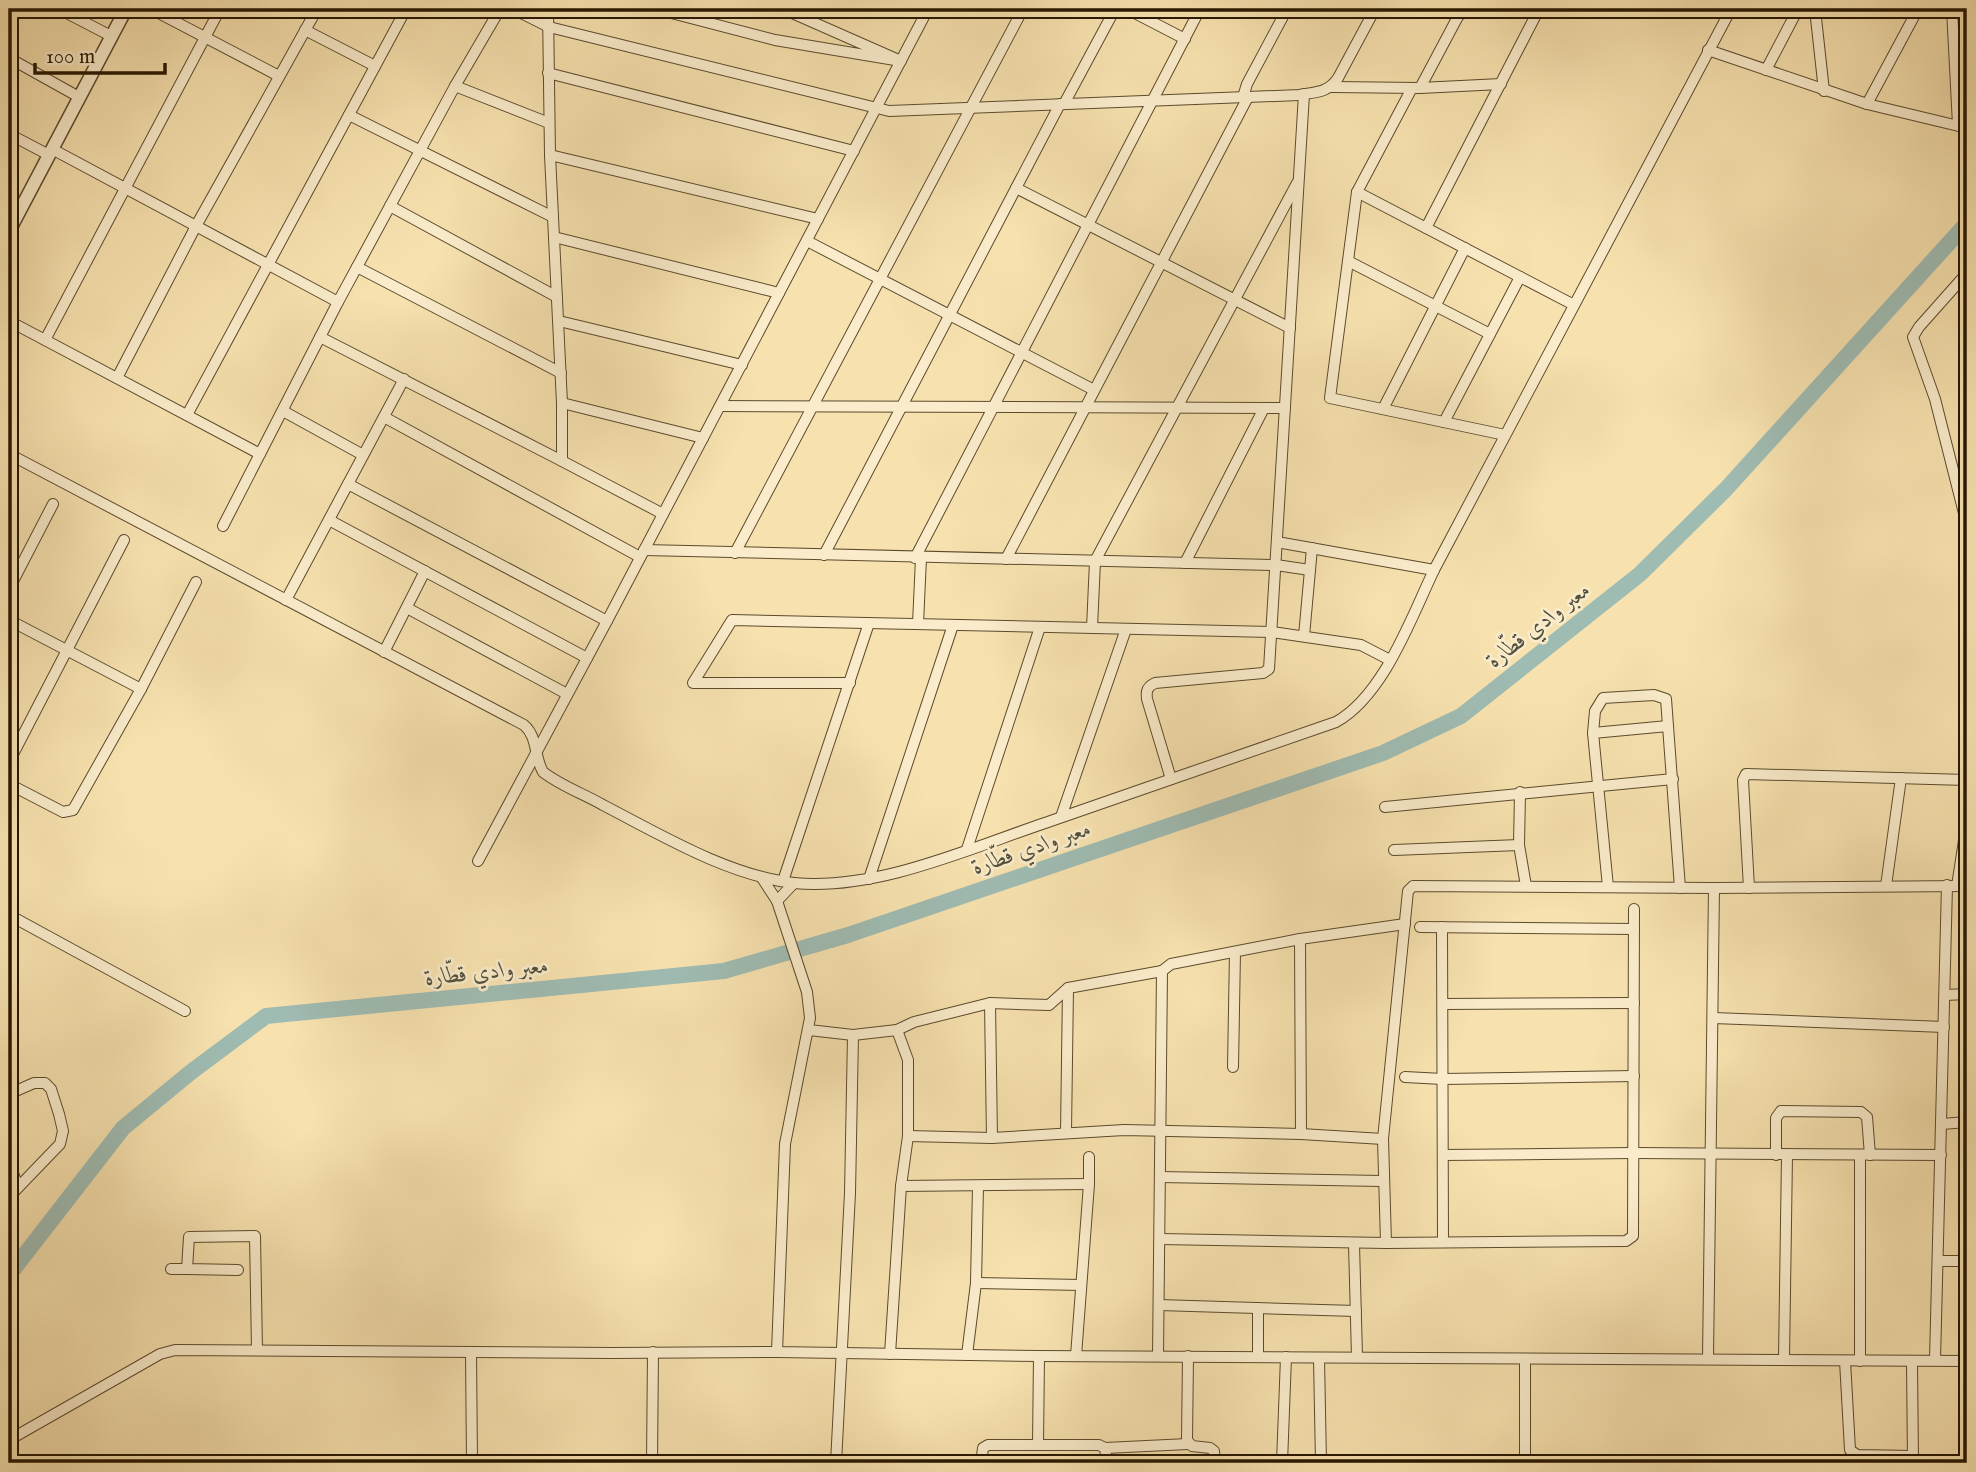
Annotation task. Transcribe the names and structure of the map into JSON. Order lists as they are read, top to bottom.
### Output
{
  "water": ["معبر وادي قطّارة"],
  "scale_bar": "100 m"
}
